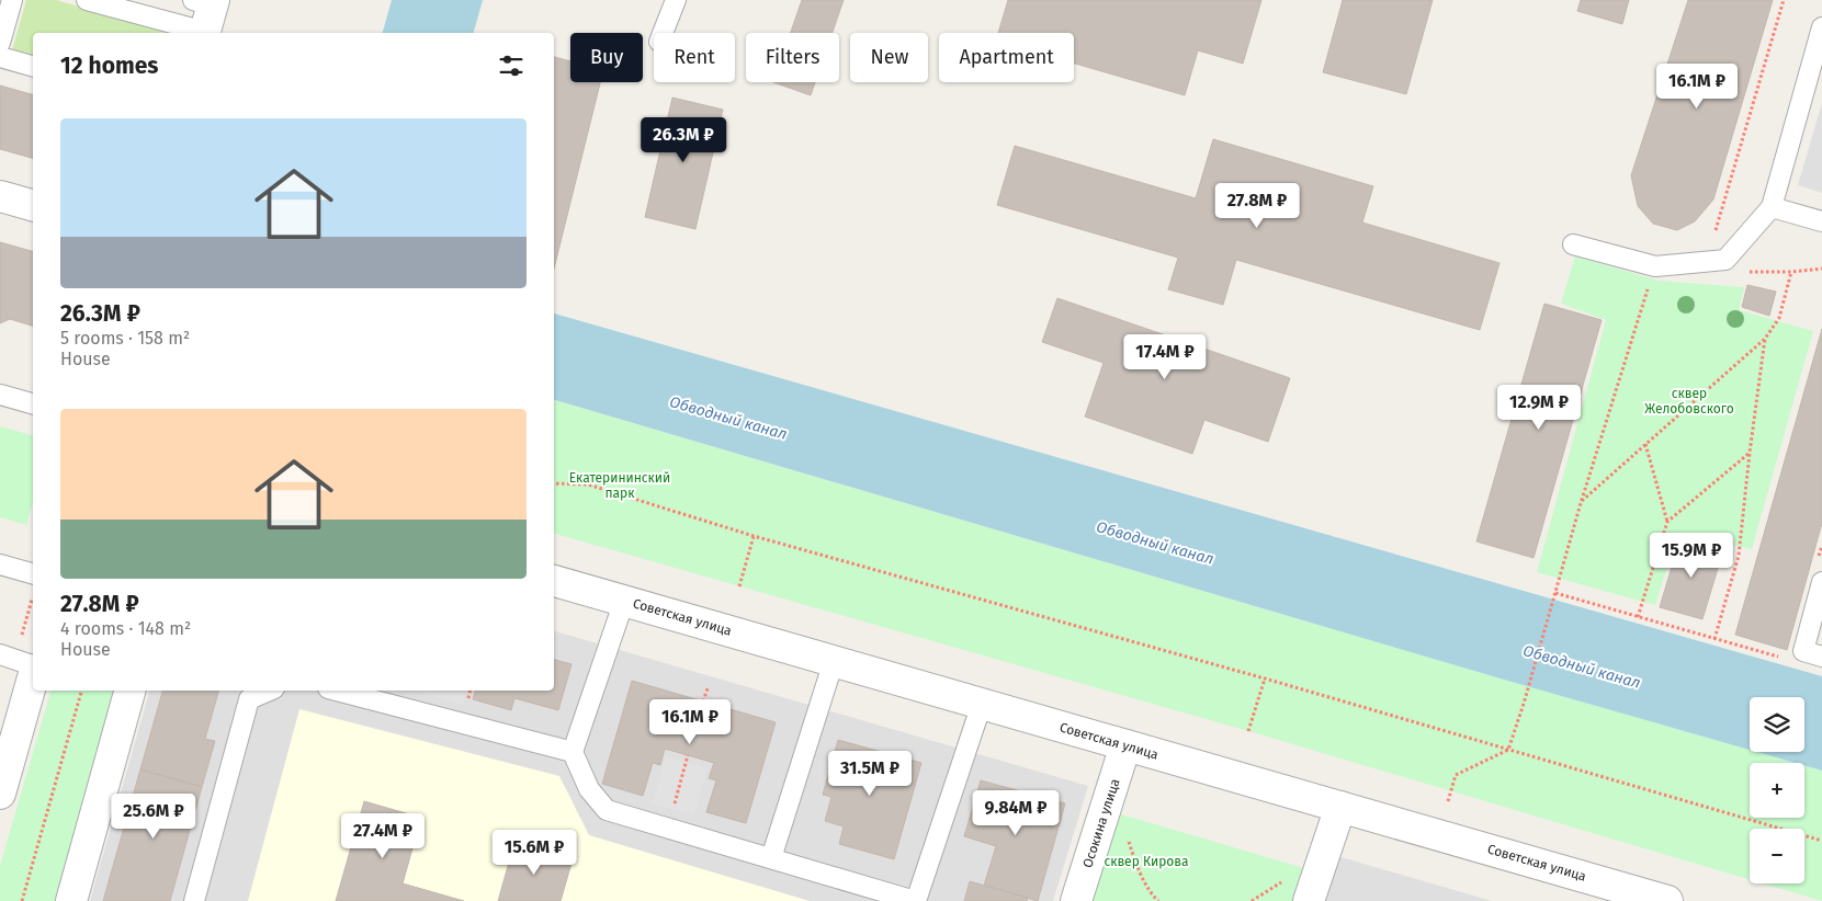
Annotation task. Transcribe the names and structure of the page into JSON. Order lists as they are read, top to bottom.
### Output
{
  "streets": {
    "street": ["Советская улица", "Осокина улица"]
  },
  "crossings": [
    ["Советская улица", "Осокина улица"]
  ],
  "water": ["Обводный канал"],
  "parks": ["сквер Желобовского", "Екатерининский парк", "сквер Кирова"],
  "page": {
    "chip": [
      "Buy",
      "Rent",
      "Filters",
      "New",
      "Apartment"
    ],
    "heading": "12 homes",
    "price": [
      "16.1M ₽",
      "26.3M ₽",
      "27.8M ₽",
      "17.4M ₽",
      "12.9M ₽",
      "15.9M ₽",
      "16.1M ₽",
      "31.5M ₽",
      "9.84M ₽",
      "25.6M ₽",
      "27.4M ₽",
      "15.6M ₽"
    ],
    "list": [
      {
        "name": "26.3M ₽",
        "note": "5 rooms · 158 m² · House"
      },
      {
        "name": "27.8M ₽",
        "note": "4 rooms · 148 m² · House"
      }
    ],
    "map_buttons": ["+", "−"]
  }
}
